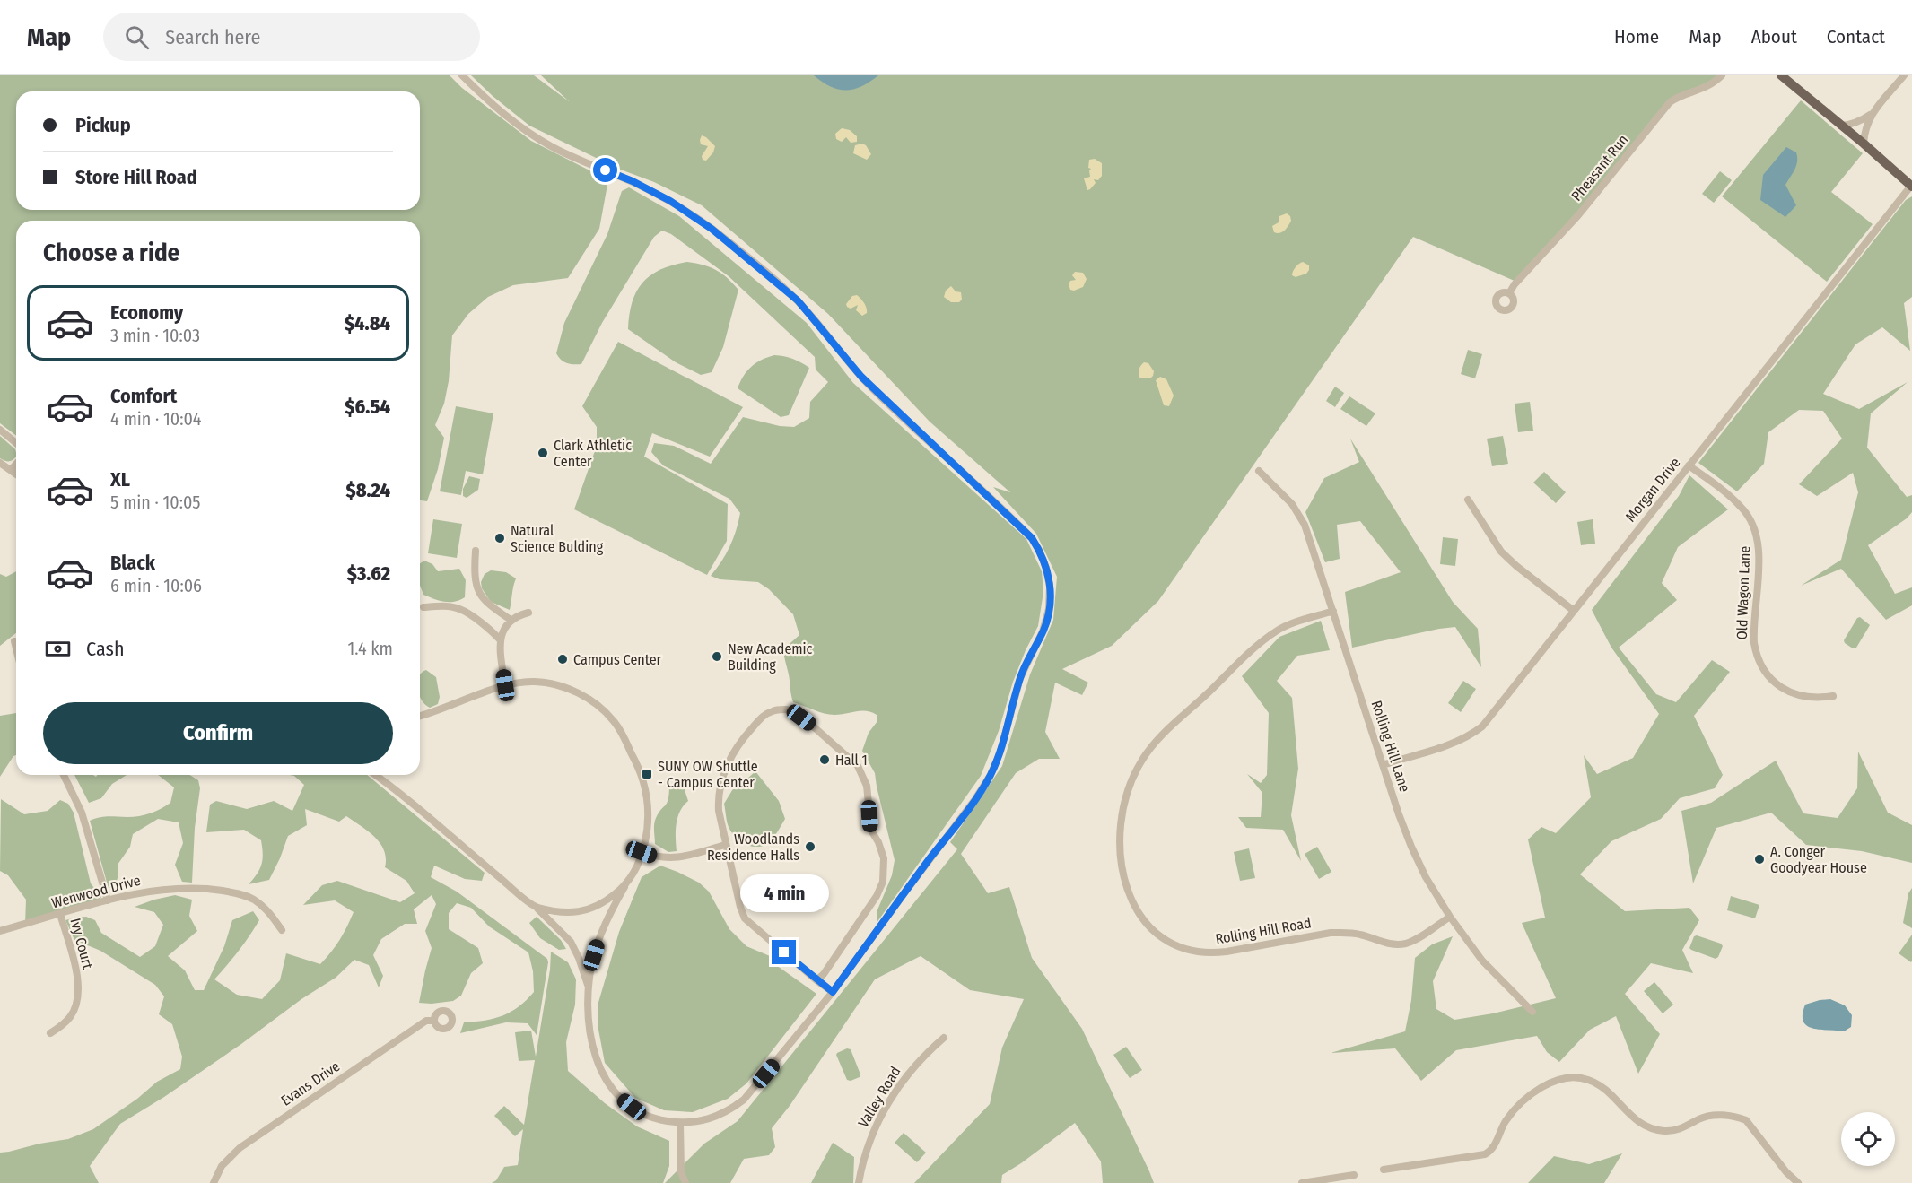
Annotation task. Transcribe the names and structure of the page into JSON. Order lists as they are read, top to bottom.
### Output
{
  "streets": {
    "street": [
      "Pheasant Run",
      "Morgan Drive",
      "Old Wagon Lane",
      "Rolling Hill Lane",
      "Wenwood Drive",
      "Rolling Hill Road",
      "Ivy Court",
      "Evans Drive",
      "Valley Road"
    ]
  },
  "crossings": [
    ["Morgan Drive", "Old Wagon Lane"],
    ["Morgan Drive", "Rolling Hill Lane"],
    ["Rolling Hill Lane", "Rolling Hill Road"],
    ["Wenwood Drive", "Ivy Court"]
  ],
  "places": {
    "other": [
      "Clark Athletic Center",
      "Natural Science Bulding",
      "New Academic Building",
      "Campus Center",
      "Hall 1",
      "Woodlands Residence Halls",
      "A. Conger Goodyear House"
    ],
    "transit": ["SUNY OW Shuttle - Campus Center"]
  },
  "page": {
    "header": "Map",
    "search": "Search here",
    "nav": [
      "Home",
      "Map",
      "About",
      "Contact"
    ],
    "banner": ["Pickup", "Store Hill Road"],
    "heading": "Choose a ride",
    "list": [
      {
        "name": "Economy",
        "note": "3 min · 10:03",
        "value": "$4.84"
      },
      {
        "name": "Comfort",
        "note": "4 min · 10:04",
        "value": "$6.54"
      },
      {
        "name": "XL",
        "note": "5 min · 10:05",
        "value": "$8.24"
      },
      {
        "name": "Black",
        "note": "6 min · 10:06",
        "value": "$3.62"
      }
    ],
    "pay": ["Cash", "1.4 km"],
    "buttons": "Confirm",
    "bubble": "4 min"
  }
}
